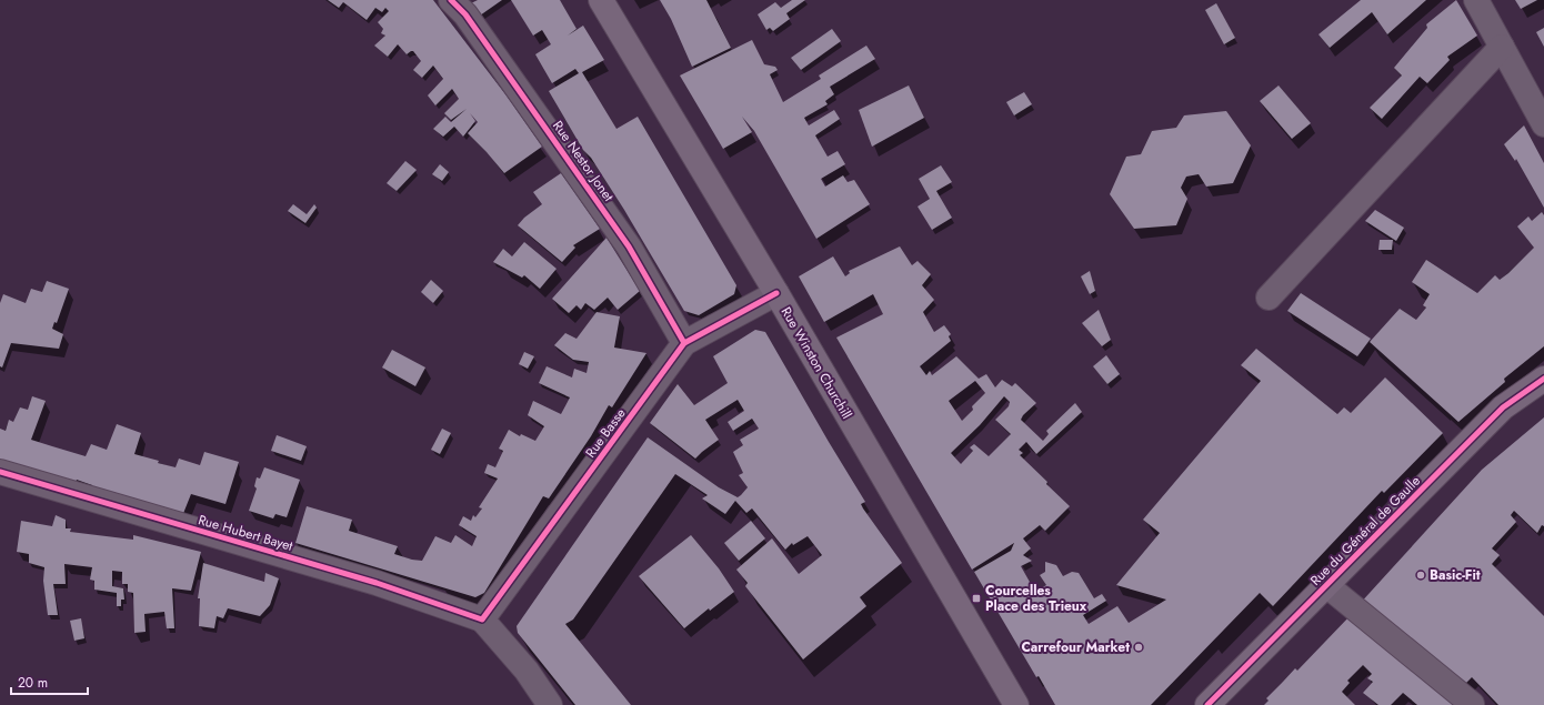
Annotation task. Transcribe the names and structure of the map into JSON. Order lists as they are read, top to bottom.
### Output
{
  "streets": {
    "main road": ["Rue Winston Churchill", "Rue du Général de Gaulle"],
    "street": ["Rue Nestor Jonet", "Rue Basse", "Rue Hubert Bayet"]
  },
  "crossings": [
    ["Rue Nestor Jonet", "Rue Basse"],
    ["Rue Winston Churchill", "Rue Basse"],
    ["Rue Basse", "Rue Hubert Bayet"]
  ],
  "places": {
    "other": ["Basic-Fit", "Carrefour Market"],
    "transit": ["Courcelles Place des Trieux"]
  },
  "scale_bar": "20 m"
}
